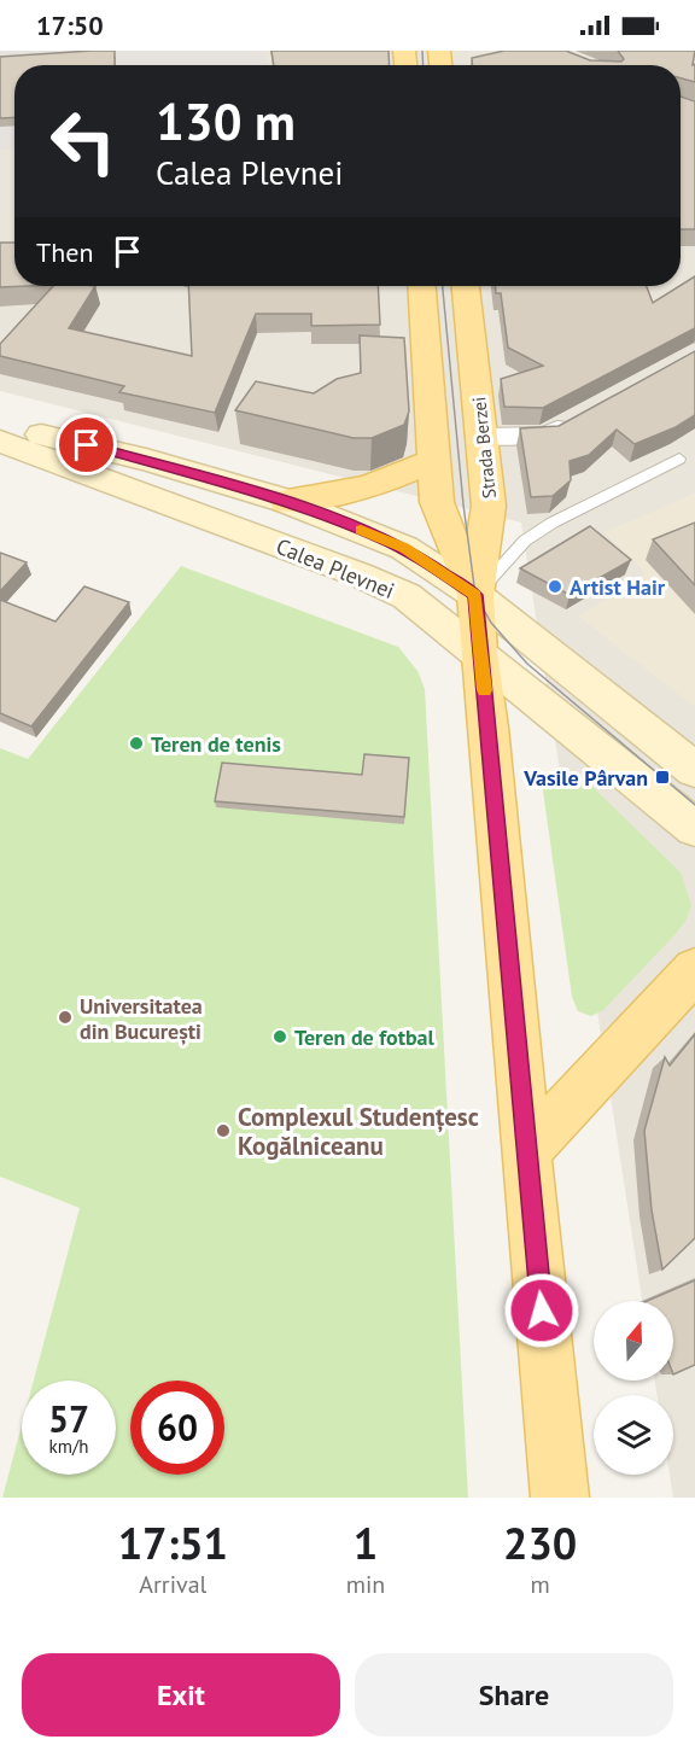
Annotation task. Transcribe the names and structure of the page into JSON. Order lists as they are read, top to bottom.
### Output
{
  "streets": {
    "main road": ["Strada Berzei", "Calea Plevnei"]
  },
  "crossings": [
    ["Strada Berzei", "Calea Plevnei"]
  ],
  "places": {
    "other": [
      "Artist Hair",
      "Teren de tenis",
      "Universitatea din București",
      "Teren de fotbal",
      "Complexul Studențesc Kogălniceanu"
    ],
    "transit": ["Vasile Pârvan"]
  },
  "north": "top",
  "page": {
    "status": "17:50",
    "turn": ["130 m", "Calea Plevnei"],
    "then": "Then",
    "speed": "57 km/h",
    "limit": "60",
    "eta": [
      "17:51",
      "Arrival",
      "1",
      "min",
      "230",
      "m"
    ],
    "buttons": ["Exit", "Share"]
  }
}
